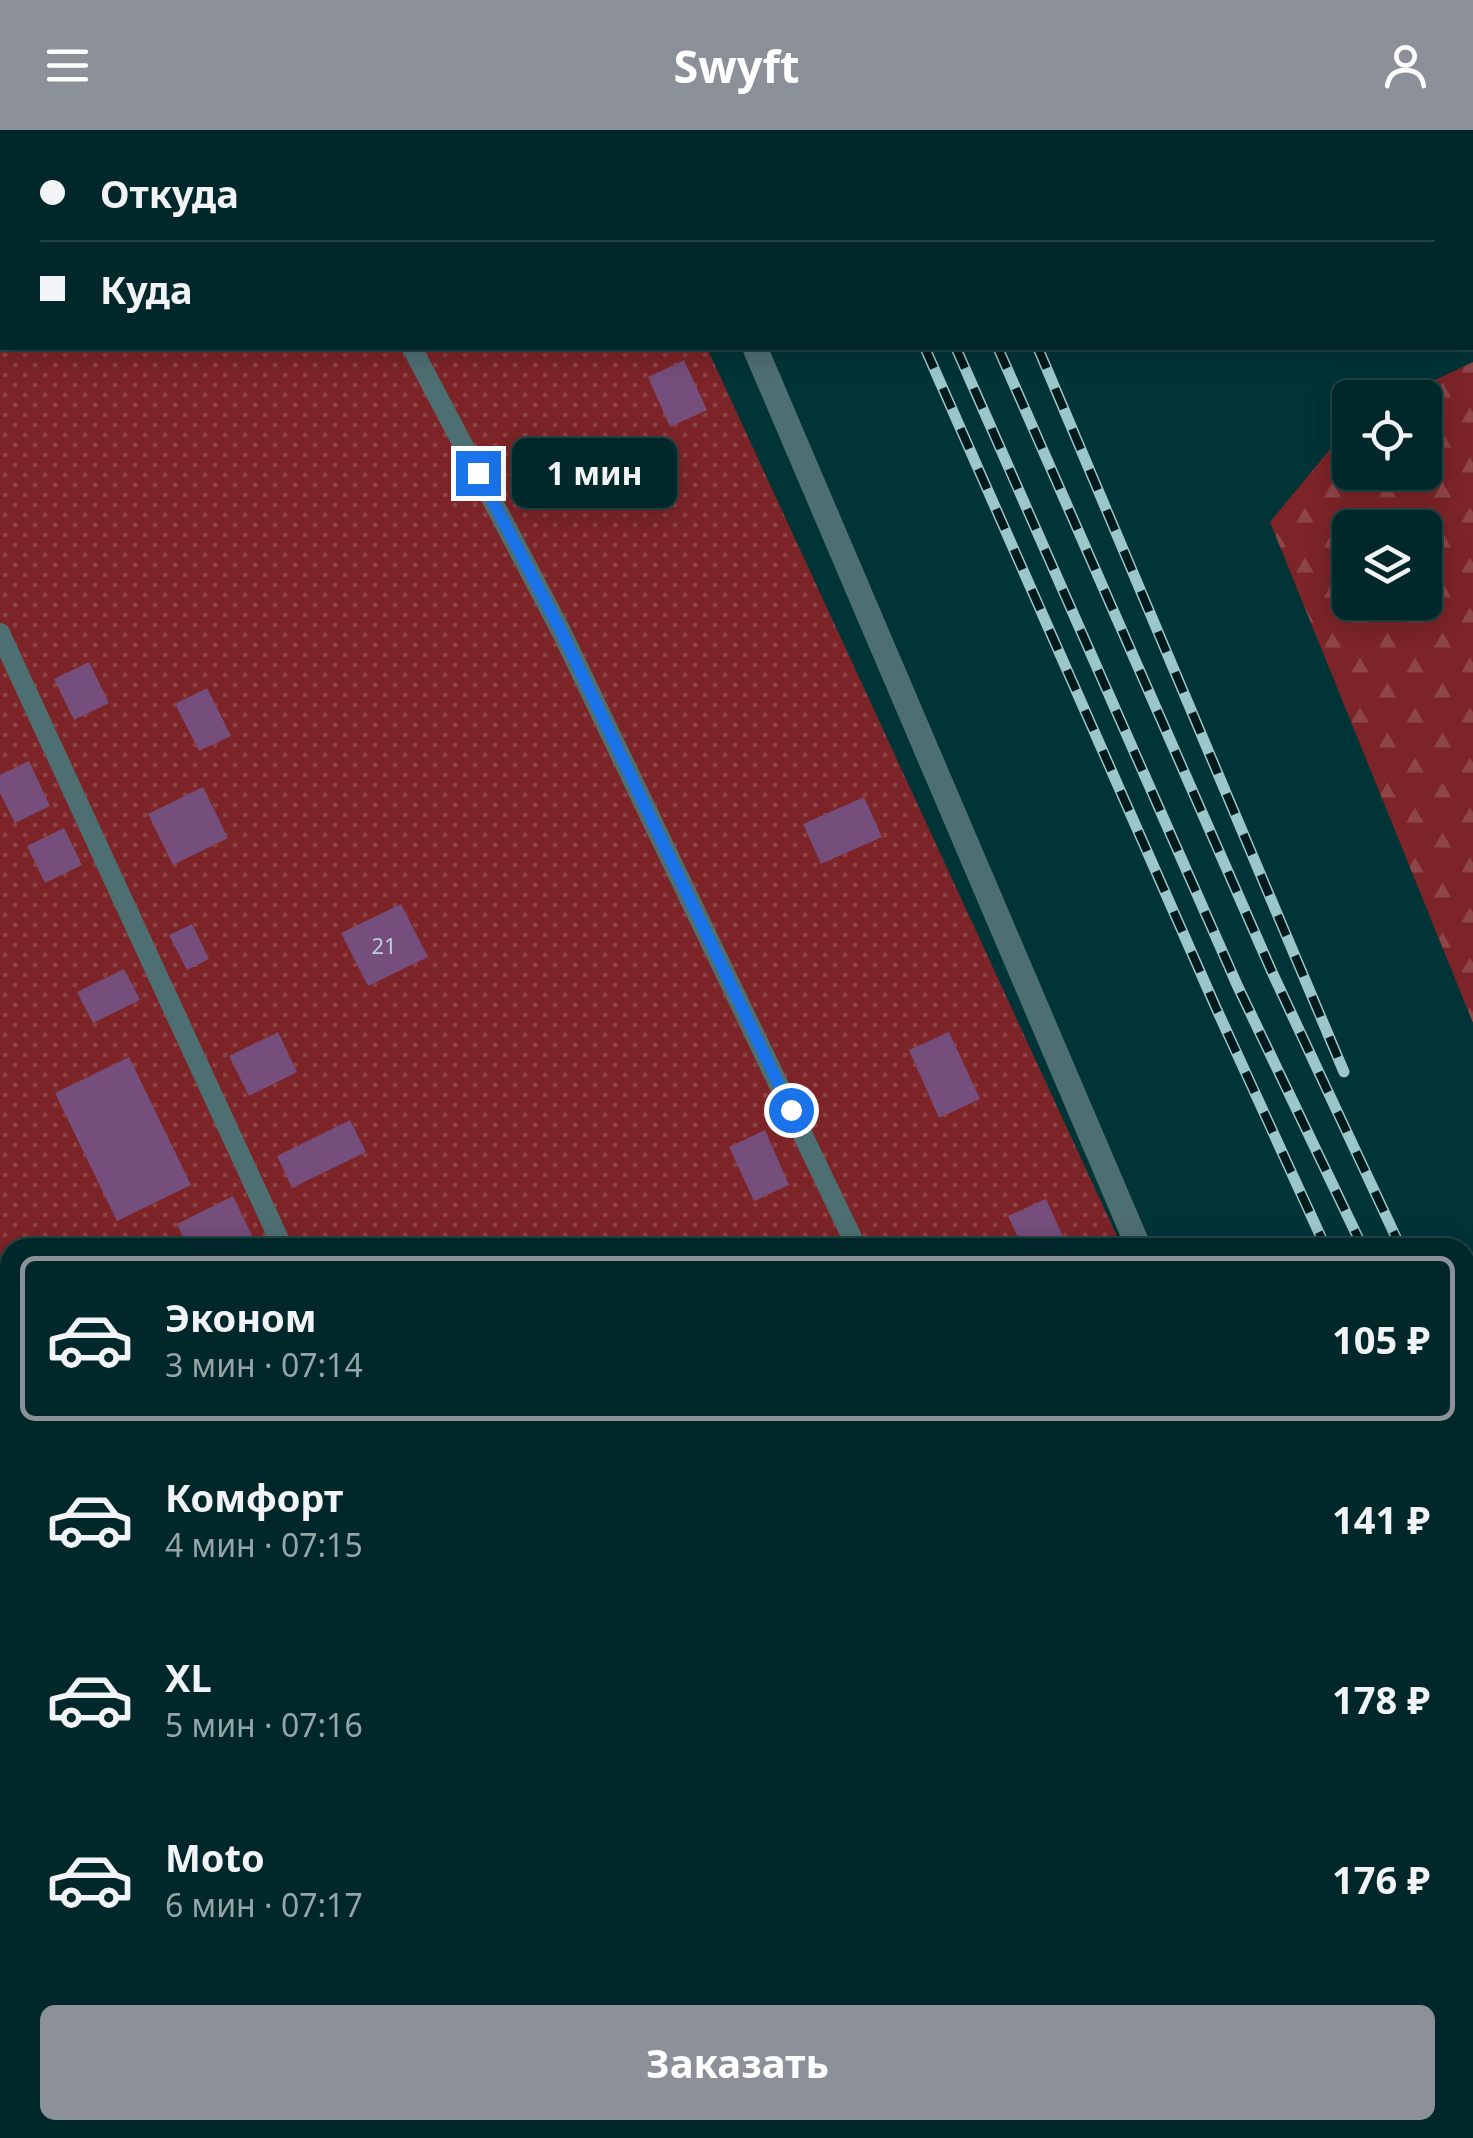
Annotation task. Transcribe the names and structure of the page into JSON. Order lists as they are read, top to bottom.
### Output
{
  "house_numbers": ["21"],
  "page": {
    "header": "Swyft",
    "banner": ["Откуда", "Куда"],
    "bubble": "1 мин",
    "list": [
      {
        "name": "Эконом",
        "note": "3 мин · 07:14",
        "value": "105 ₽"
      },
      {
        "name": "Комфорт",
        "note": "4 мин · 07:15",
        "value": "141 ₽"
      },
      {
        "name": "XL",
        "note": "5 мин · 07:16",
        "value": "178 ₽"
      },
      {
        "name": "Moto",
        "note": "6 мин · 07:17",
        "value": "176 ₽"
      }
    ],
    "buttons": "Заказать"
  }
}
